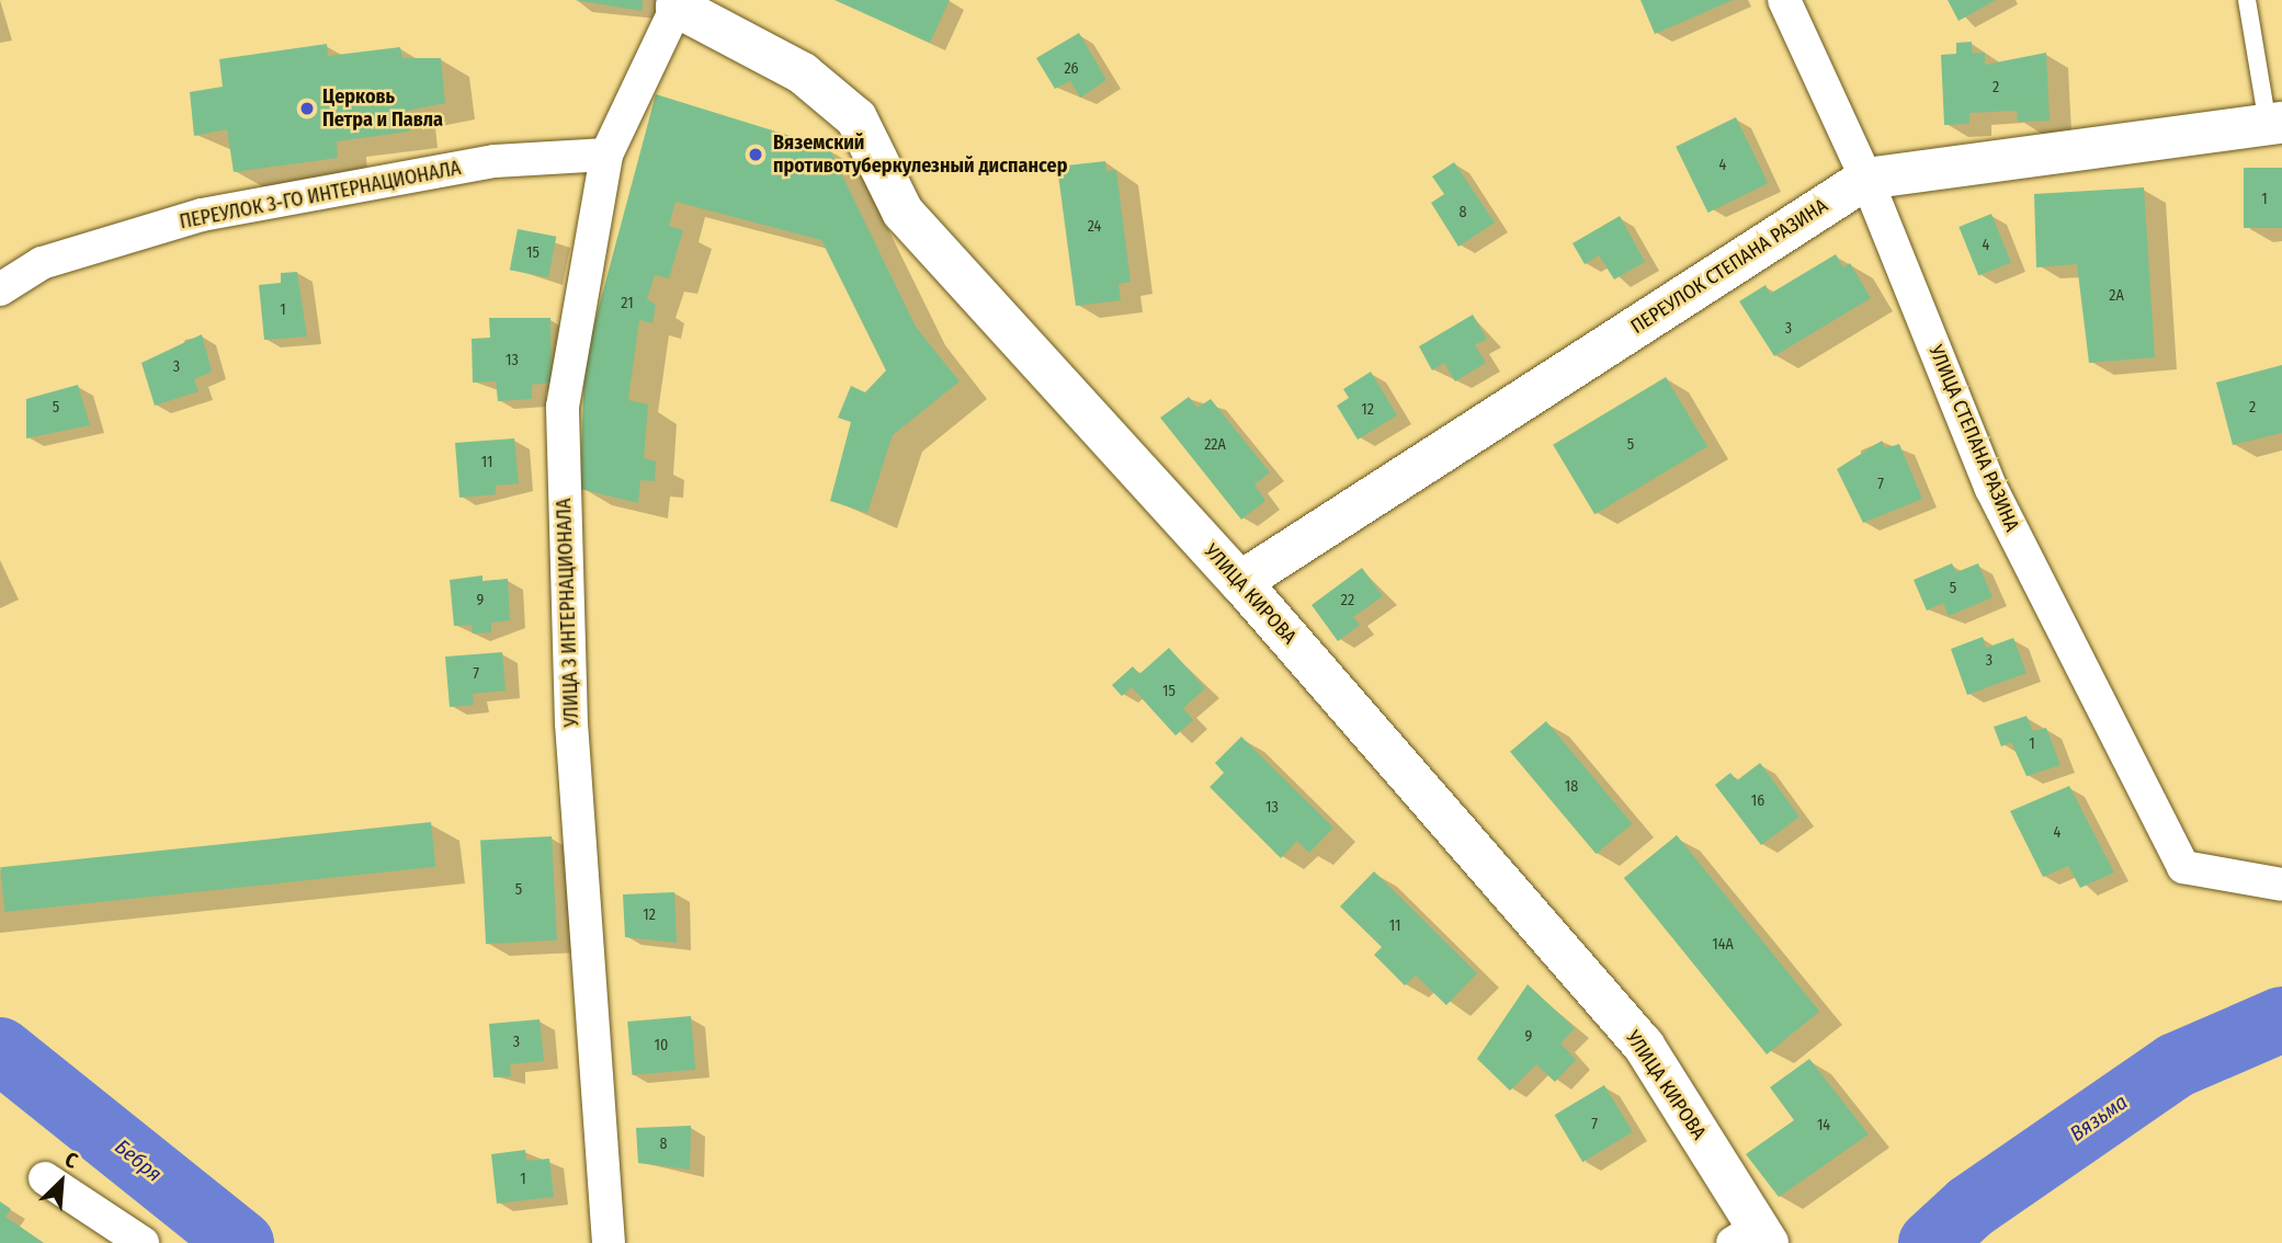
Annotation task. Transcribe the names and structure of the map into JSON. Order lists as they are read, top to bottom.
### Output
{
  "streets": {
    "street": [
      "ПЕРЕУЛОК 3-ГО ИНТЕРНАЦИОНАЛА",
      "ПЕРЕУЛОК СТЕПАНА РАЗИНА",
      "УЛИЦА СТЕПАНА РАЗИНА",
      "УЛИЦА КИРОВА",
      "УЛИЦА 3 ИНТЕРНАЦИОНАЛА"
    ]
  },
  "crossings": [
    ["ПЕРЕУЛОК 3-ГО ИНТЕРНАЦИОНАЛА", "УЛИЦА 3 ИНТЕРНАЦИОНАЛА"],
    ["ПЕРЕУЛОК СТЕПАНА РАЗИНА", "УЛИЦА СТЕПАНА РАЗИНА"],
    ["ПЕРЕУЛОК СТЕПАНА РАЗИНА", "УЛИЦА КИРОВА"],
    ["УЛИЦА КИРОВА", "УЛИЦА 3 ИНТЕРНАЦИОНАЛА"]
  ],
  "water": ["Вязьма", "Бебря"],
  "places": ["Церковь Петра и Павла", "Вяземский противотуберкулезный диспансер"],
  "house_numbers": [
    "26",
    "2",
    "4",
    "1",
    "8",
    "24",
    "4",
    "15",
    "2А",
    "21",
    "1",
    "3",
    "13",
    "3",
    "5",
    "2",
    "12",
    "22А",
    "5",
    "11",
    "7",
    "5",
    "9",
    "22",
    "3",
    "7",
    "15",
    "1",
    "18",
    "16",
    "13",
    "4",
    "5",
    "12",
    "11",
    "14А",
    "9",
    "3",
    "10",
    "7",
    "14",
    "8",
    "1"
  ],
  "north": "top right"
}
